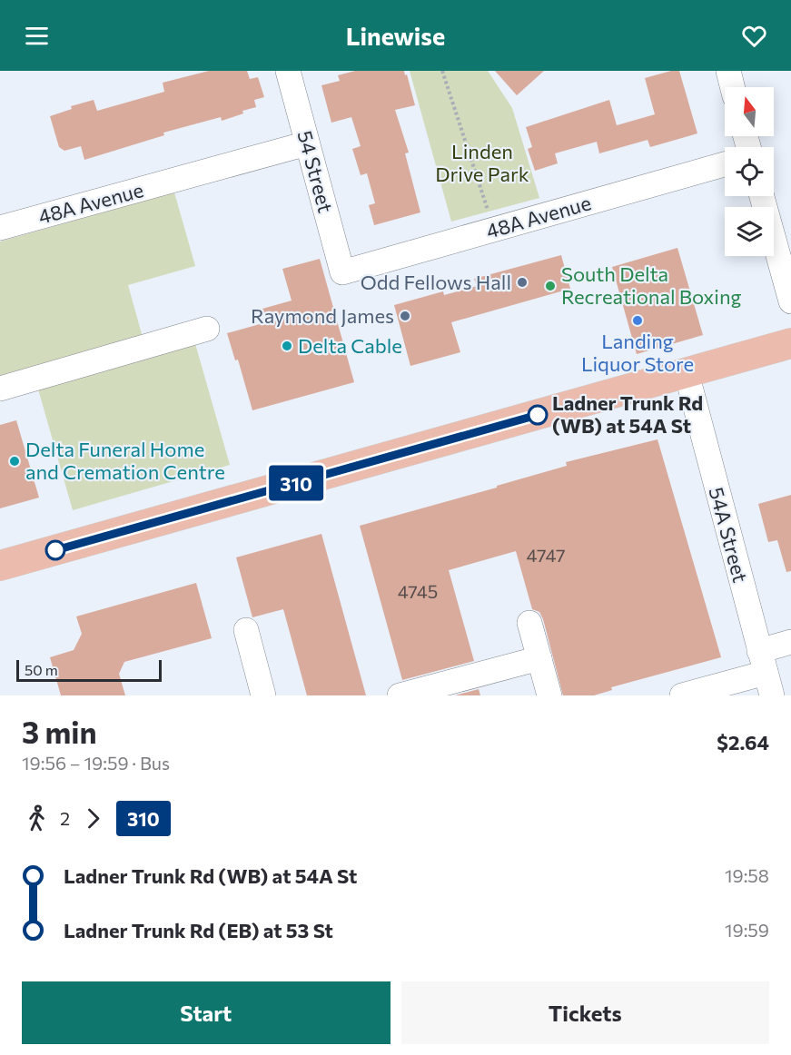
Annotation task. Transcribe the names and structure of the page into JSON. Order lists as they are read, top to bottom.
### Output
{
  "streets": {
    "street": ["54 Street", "48A Avenue", "54A Street"]
  },
  "crossings": [
    ["54 Street", "48A Avenue"]
  ],
  "parks": ["Linden Drive Park"],
  "places": [
    "Odd Fellows Hall",
    "South Delta Recreational Boxing",
    "Raymond James",
    "Landing Liquor Store",
    "Delta Cable",
    "Ladner Trunk Rd (WB) at 54A St",
    "Delta Funeral Home and Cremation Centre"
  ],
  "lines": ["bus line 310"],
  "house_numbers": ["4747", "4745"],
  "scale_bar": "50 m",
  "north": "top",
  "page": {
    "header": "Linewise",
    "on_map": "310",
    "scale": "50 m",
    "heading": ["3 min", "19:56 – 19:59 · Bus", "$2.64"],
    "legs": ["2", "310"],
    "list": [
      {
        "name": "Ladner Trunk Rd (WB) at 54A St",
        "value": "19:58"
      },
      {
        "name": "Ladner Trunk Rd (EB) at 53 St",
        "value": "19:59"
      }
    ],
    "buttons": ["Start", "Tickets"]
  }
}
